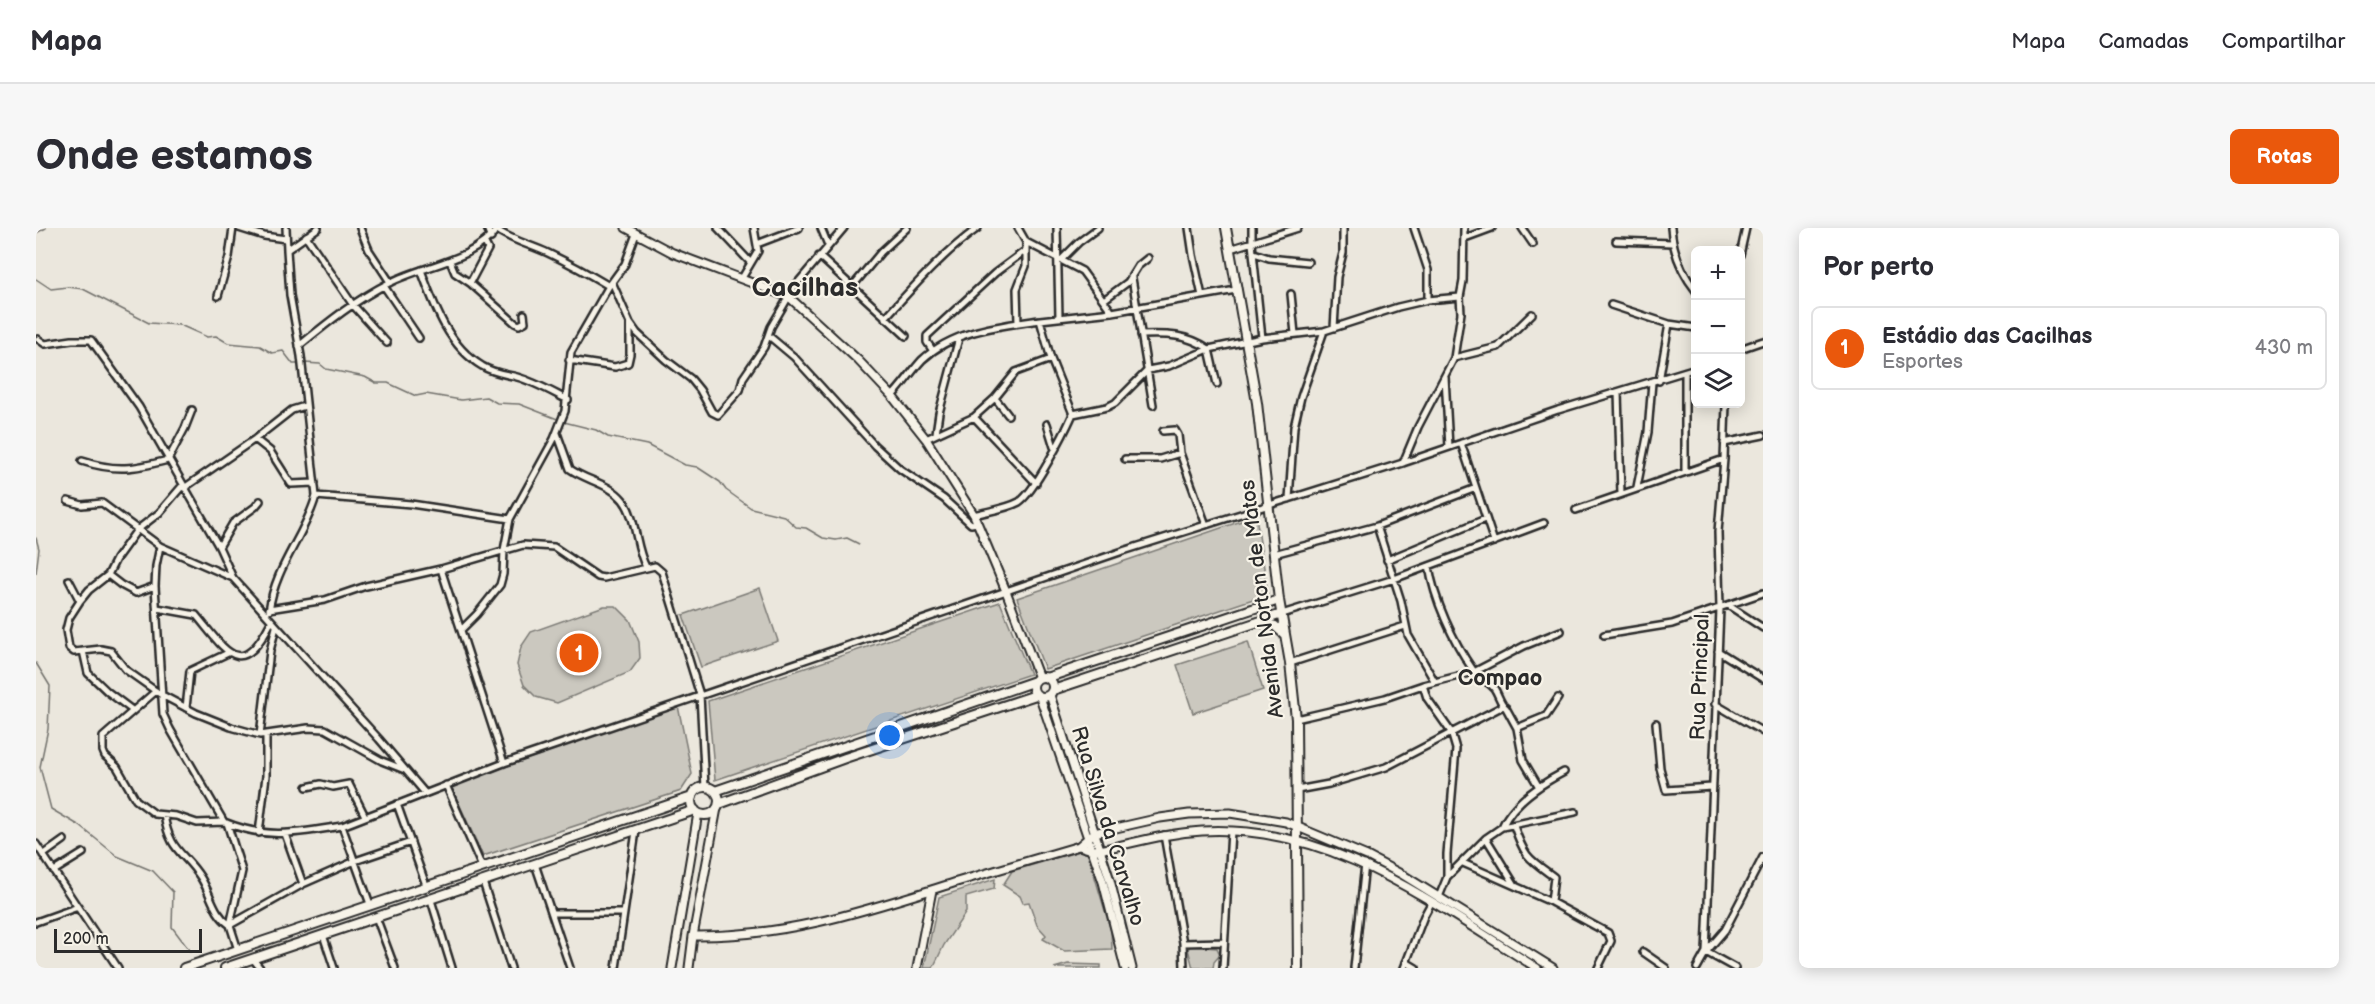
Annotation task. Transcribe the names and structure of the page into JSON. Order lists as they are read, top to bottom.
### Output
{
  "streets": {
    "main road": ["Avenida Norton de Matos"],
    "street": ["Rua Principal", "Rua Silva da Carvalho"]
  },
  "districts": ["Cacilhas", "Compao"],
  "scale_bar": "200 m",
  "page": {
    "header": "Mapa",
    "nav": ["Mapa", "Camadas", "Compartilhar"],
    "buttons": "Rotas",
    "title": "Onde estamos",
    "heading": "Por perto",
    "map_buttons": ["+", "−"],
    "list": [
      {
        "mark": "1",
        "name": "Estádio das Cacilhas",
        "note": "Esportes",
        "value": "430 m"
      }
    ],
    "pins": "1",
    "scale": "200 m"
  }
}
